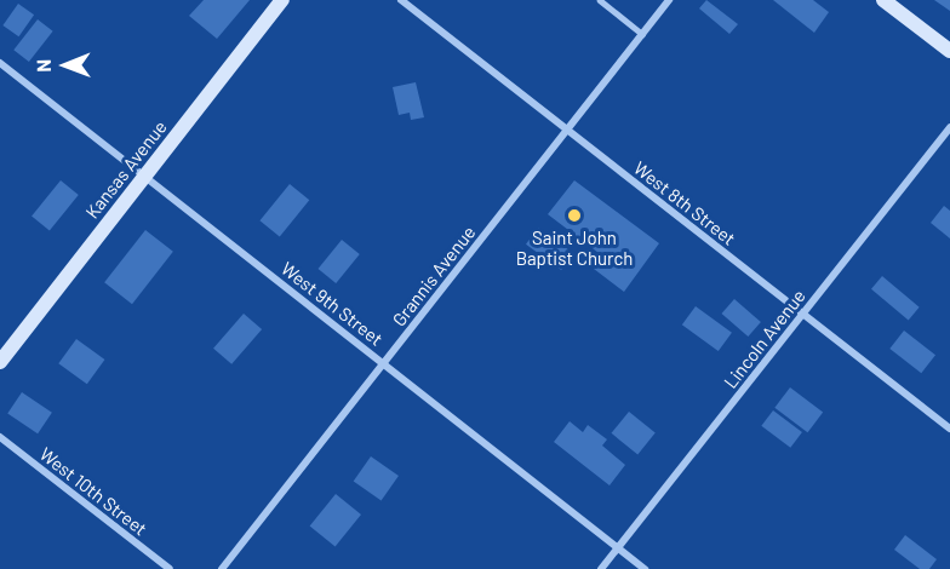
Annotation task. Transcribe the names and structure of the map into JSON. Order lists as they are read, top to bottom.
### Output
{
  "streets": {
    "street": [
      "Kansas Avenue",
      "West 8th Street",
      "Grannis Avenue",
      "West 9th Street",
      "Lincoln Avenue",
      "West 10th Street"
    ]
  },
  "crossings": [
    ["Kansas Avenue", "West 9th Street"],
    ["West 8th Street", "Grannis Avenue"],
    ["West 8th Street", "Lincoln Avenue"],
    ["Grannis Avenue", "West 9th Street"],
    ["West 9th Street", "Lincoln Avenue"]
  ],
  "places": ["Saint John Baptist Church"],
  "north": "left"
}
